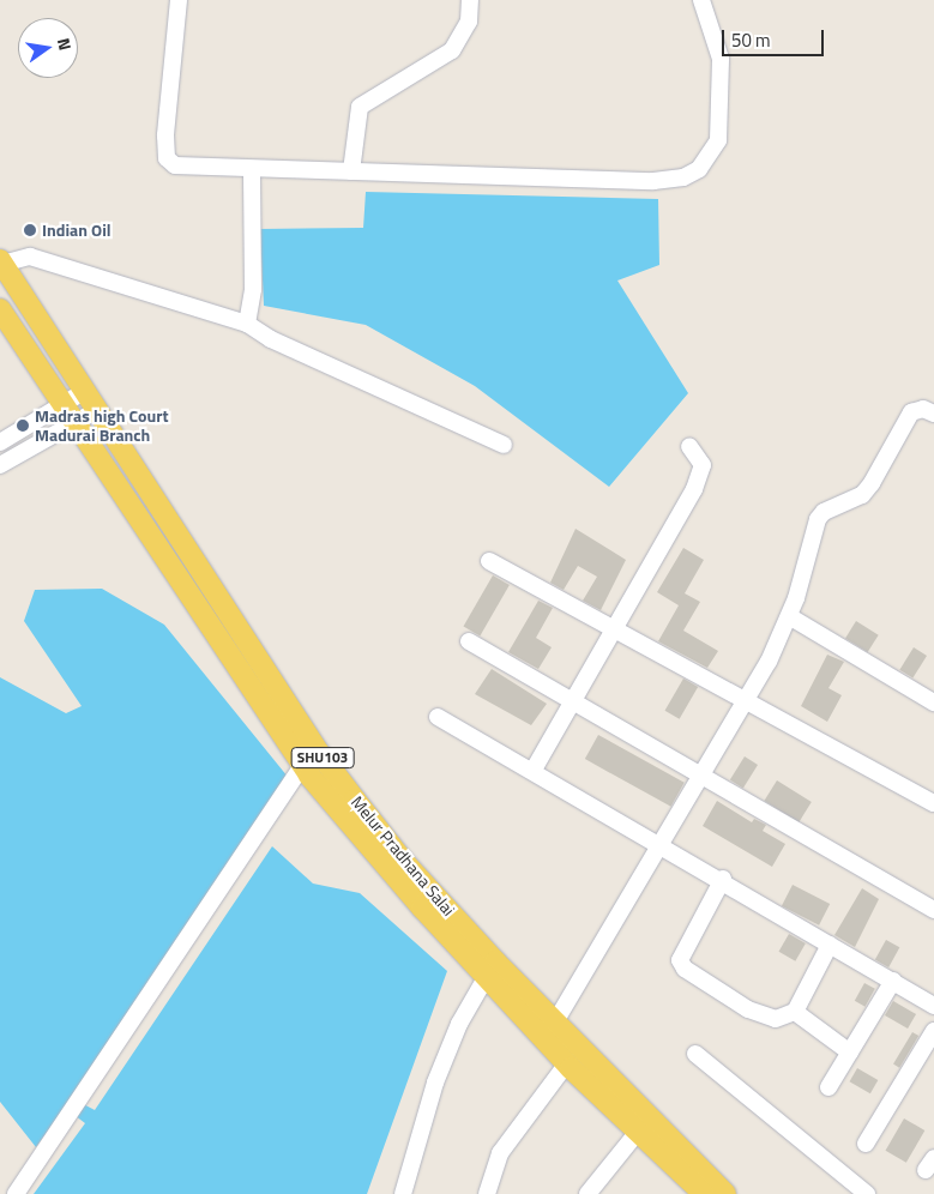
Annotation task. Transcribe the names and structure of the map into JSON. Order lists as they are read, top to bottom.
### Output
{
  "streets": {
    "main road": ["SHU103", "Melur Pradhana Salai"]
  },
  "places": ["Indian Oil", "Madras high Court Madurai Branch"],
  "scale_bar": "50 m",
  "north": "right"
}
